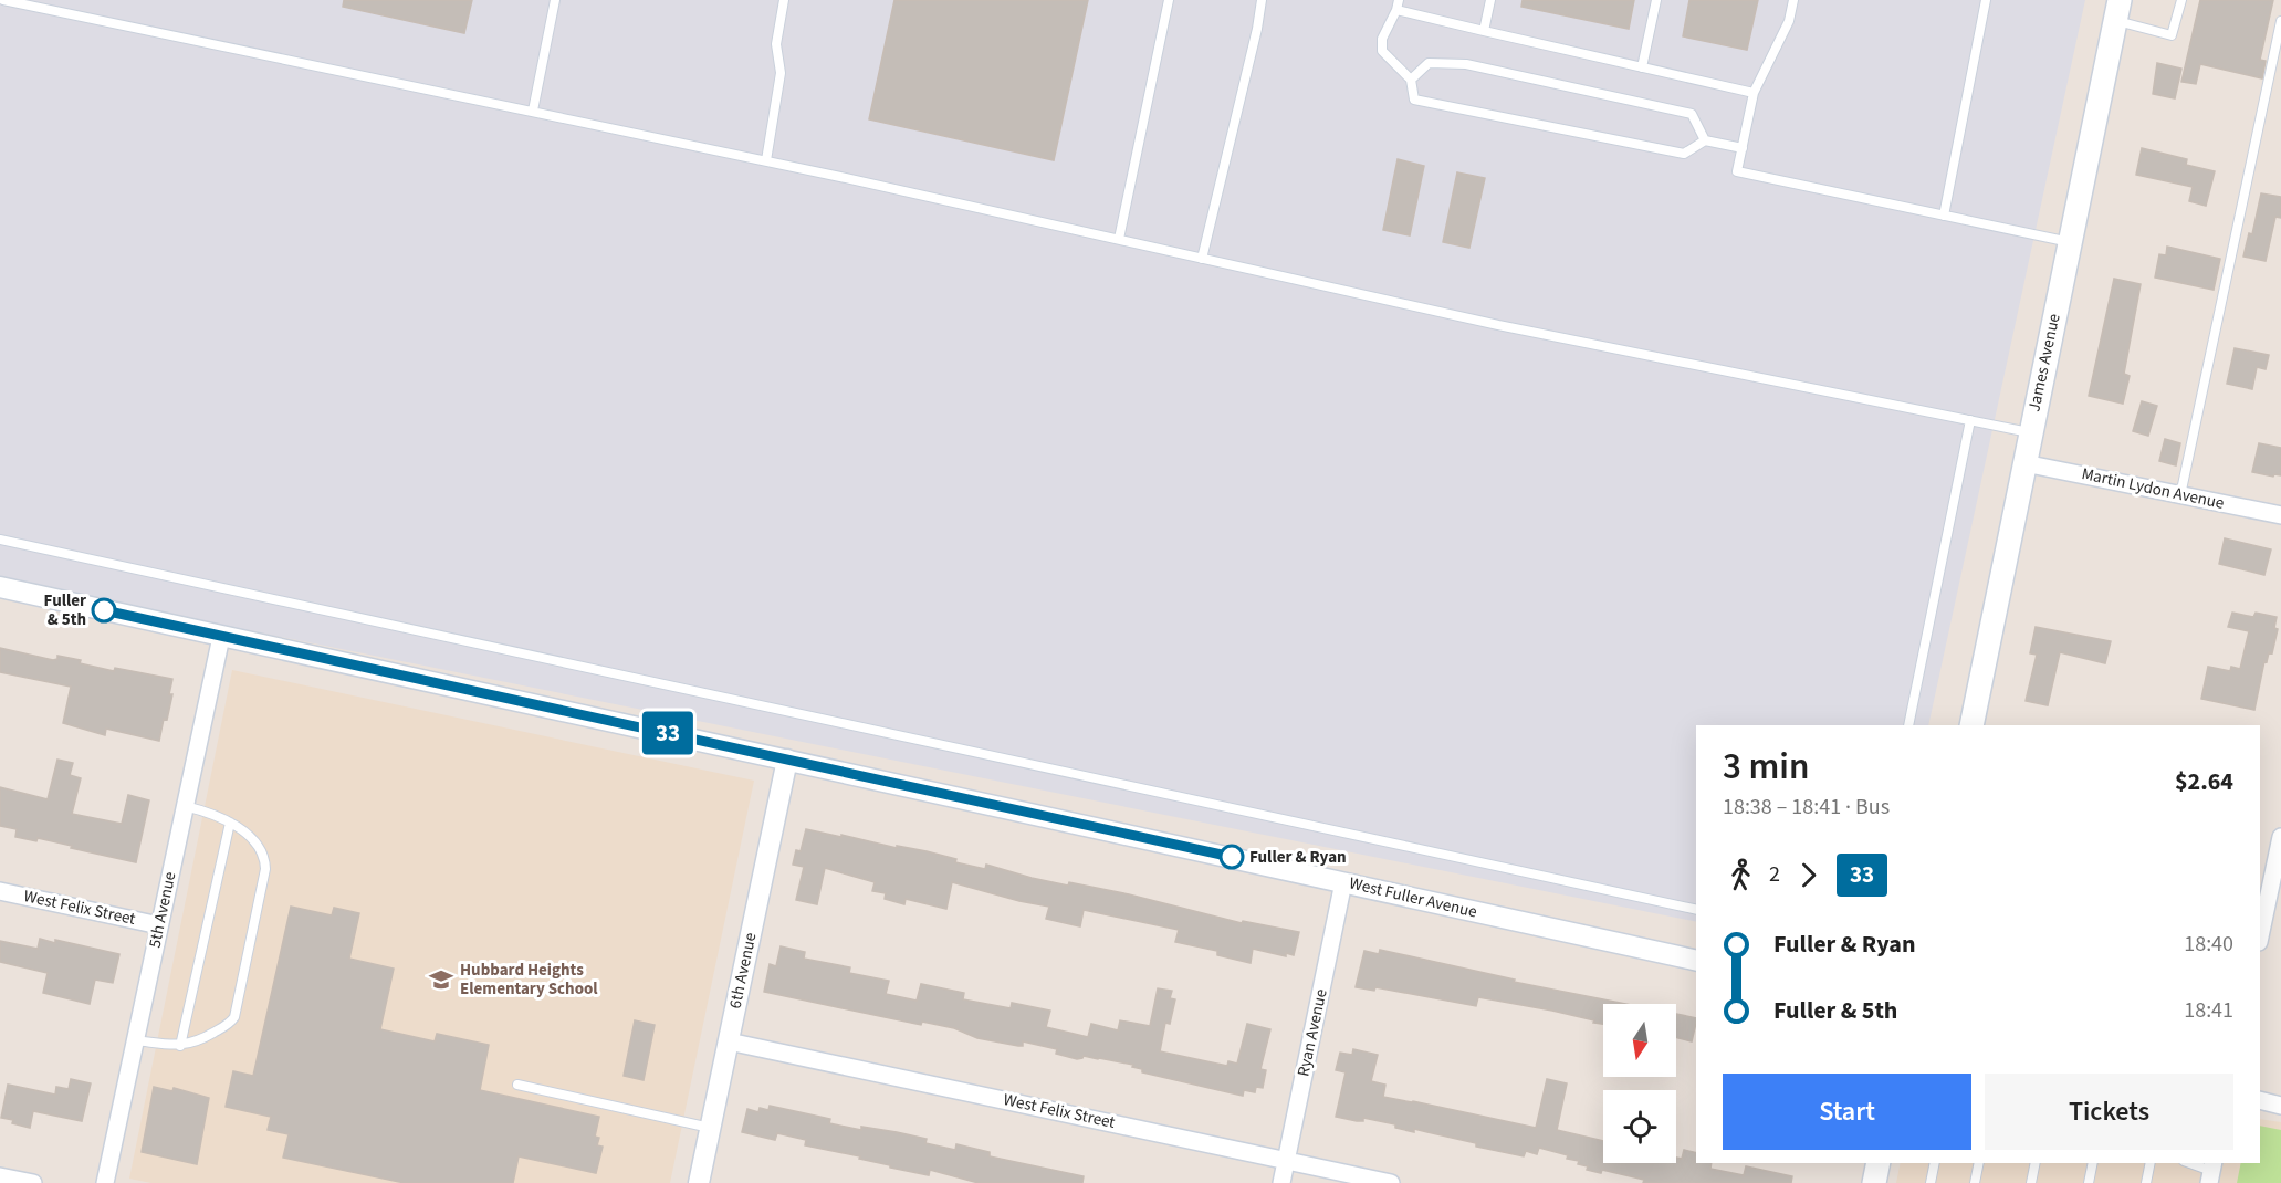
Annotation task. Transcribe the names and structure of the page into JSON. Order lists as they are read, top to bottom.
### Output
{
  "streets": {
    "main road": ["James Avenue"],
    "street": [
      "Martin Lydon Avenue",
      "West Fuller Avenue",
      "West Felix Street",
      "5th Avenue",
      "6th Avenue",
      "Ryan Avenue"
    ]
  },
  "crossings": [
    ["James Avenue", "Martin Lydon Avenue"],
    ["West Fuller Avenue", "5th Avenue"],
    ["West Fuller Avenue", "6th Avenue"],
    ["West Fuller Avenue", "Ryan Avenue"],
    ["West Felix Street", "5th Avenue"],
    ["West Felix Street", "6th Avenue"],
    ["West Felix Street", "Ryan Avenue"]
  ],
  "places": {
    "other": ["Fuller & 5th", "Fuller & Ryan"],
    "school or university": ["Hubbard Heights Elementary School"]
  },
  "lines": ["bus line 33"],
  "north": "bottom",
  "page": {
    "on_map": "33",
    "heading": ["3 min", "18:38 – 18:41 · Bus", "$2.64"],
    "legs": ["2", "33"],
    "list": [
      {
        "name": "Fuller & Ryan",
        "value": "18:40"
      },
      {
        "name": "Fuller & 5th",
        "value": "18:41"
      }
    ],
    "buttons": ["Start", "Tickets"]
  }
}
